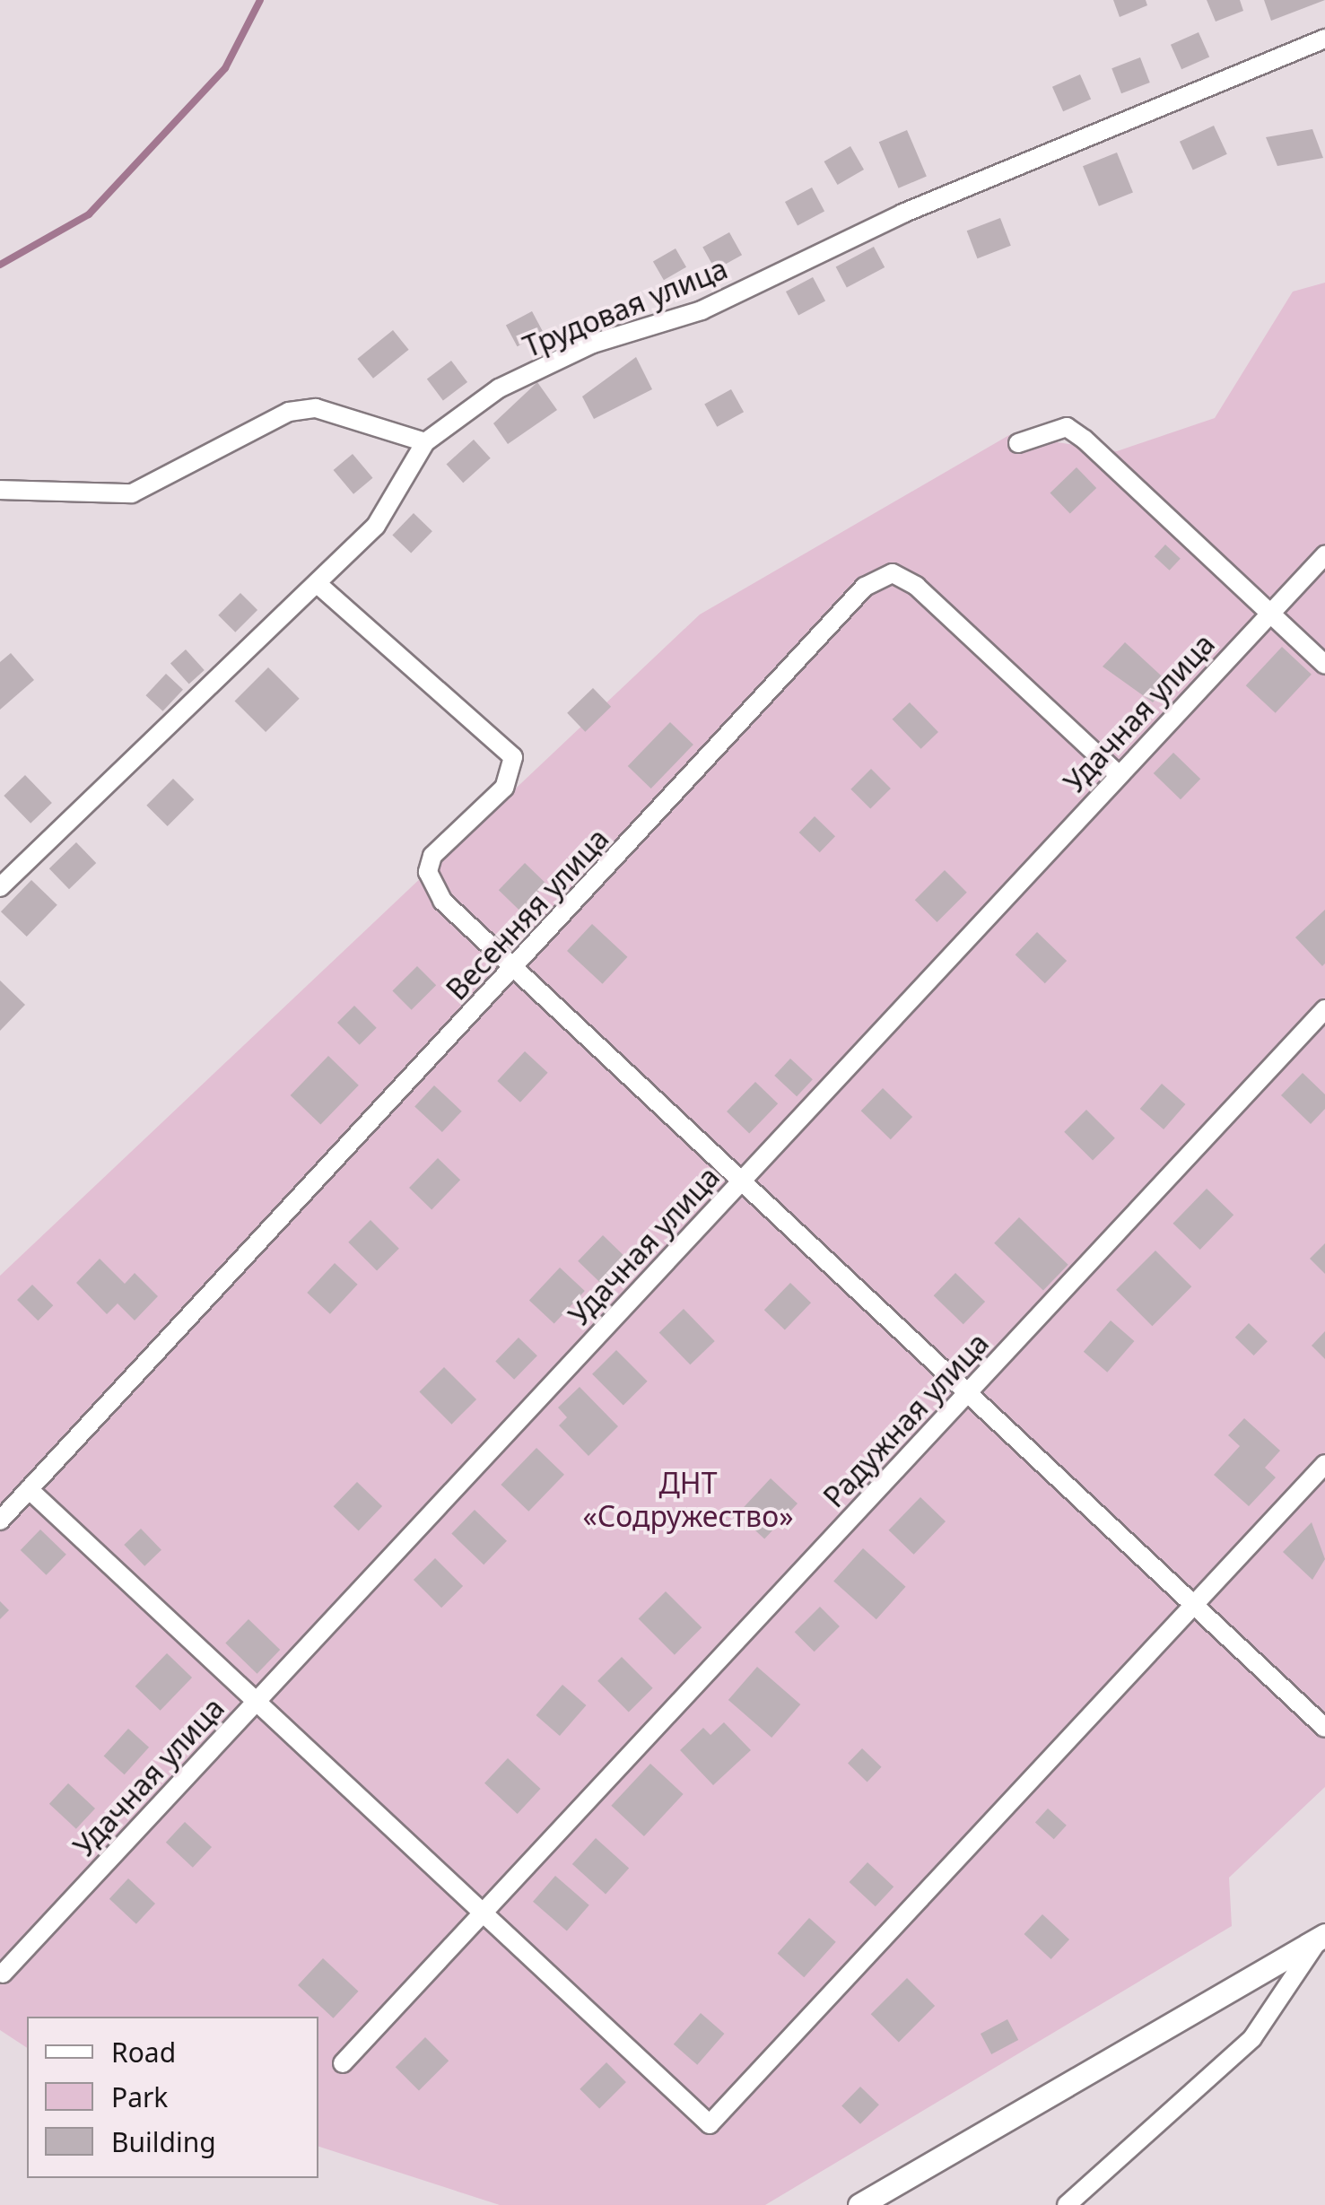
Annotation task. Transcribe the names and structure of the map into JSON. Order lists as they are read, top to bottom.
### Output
{
  "streets": {
    "street": [
      "Трудовая улица",
      "Удачная улица",
      "Весенняя улица",
      "Радужная улица"
    ]
  },
  "crossings": [
    ["Удачная улица", "Весенняя улица"]
  ],
  "parks": ["ДНТ «Содружество»"],
  "legend": ["Road", "Park", "Building"]
}
